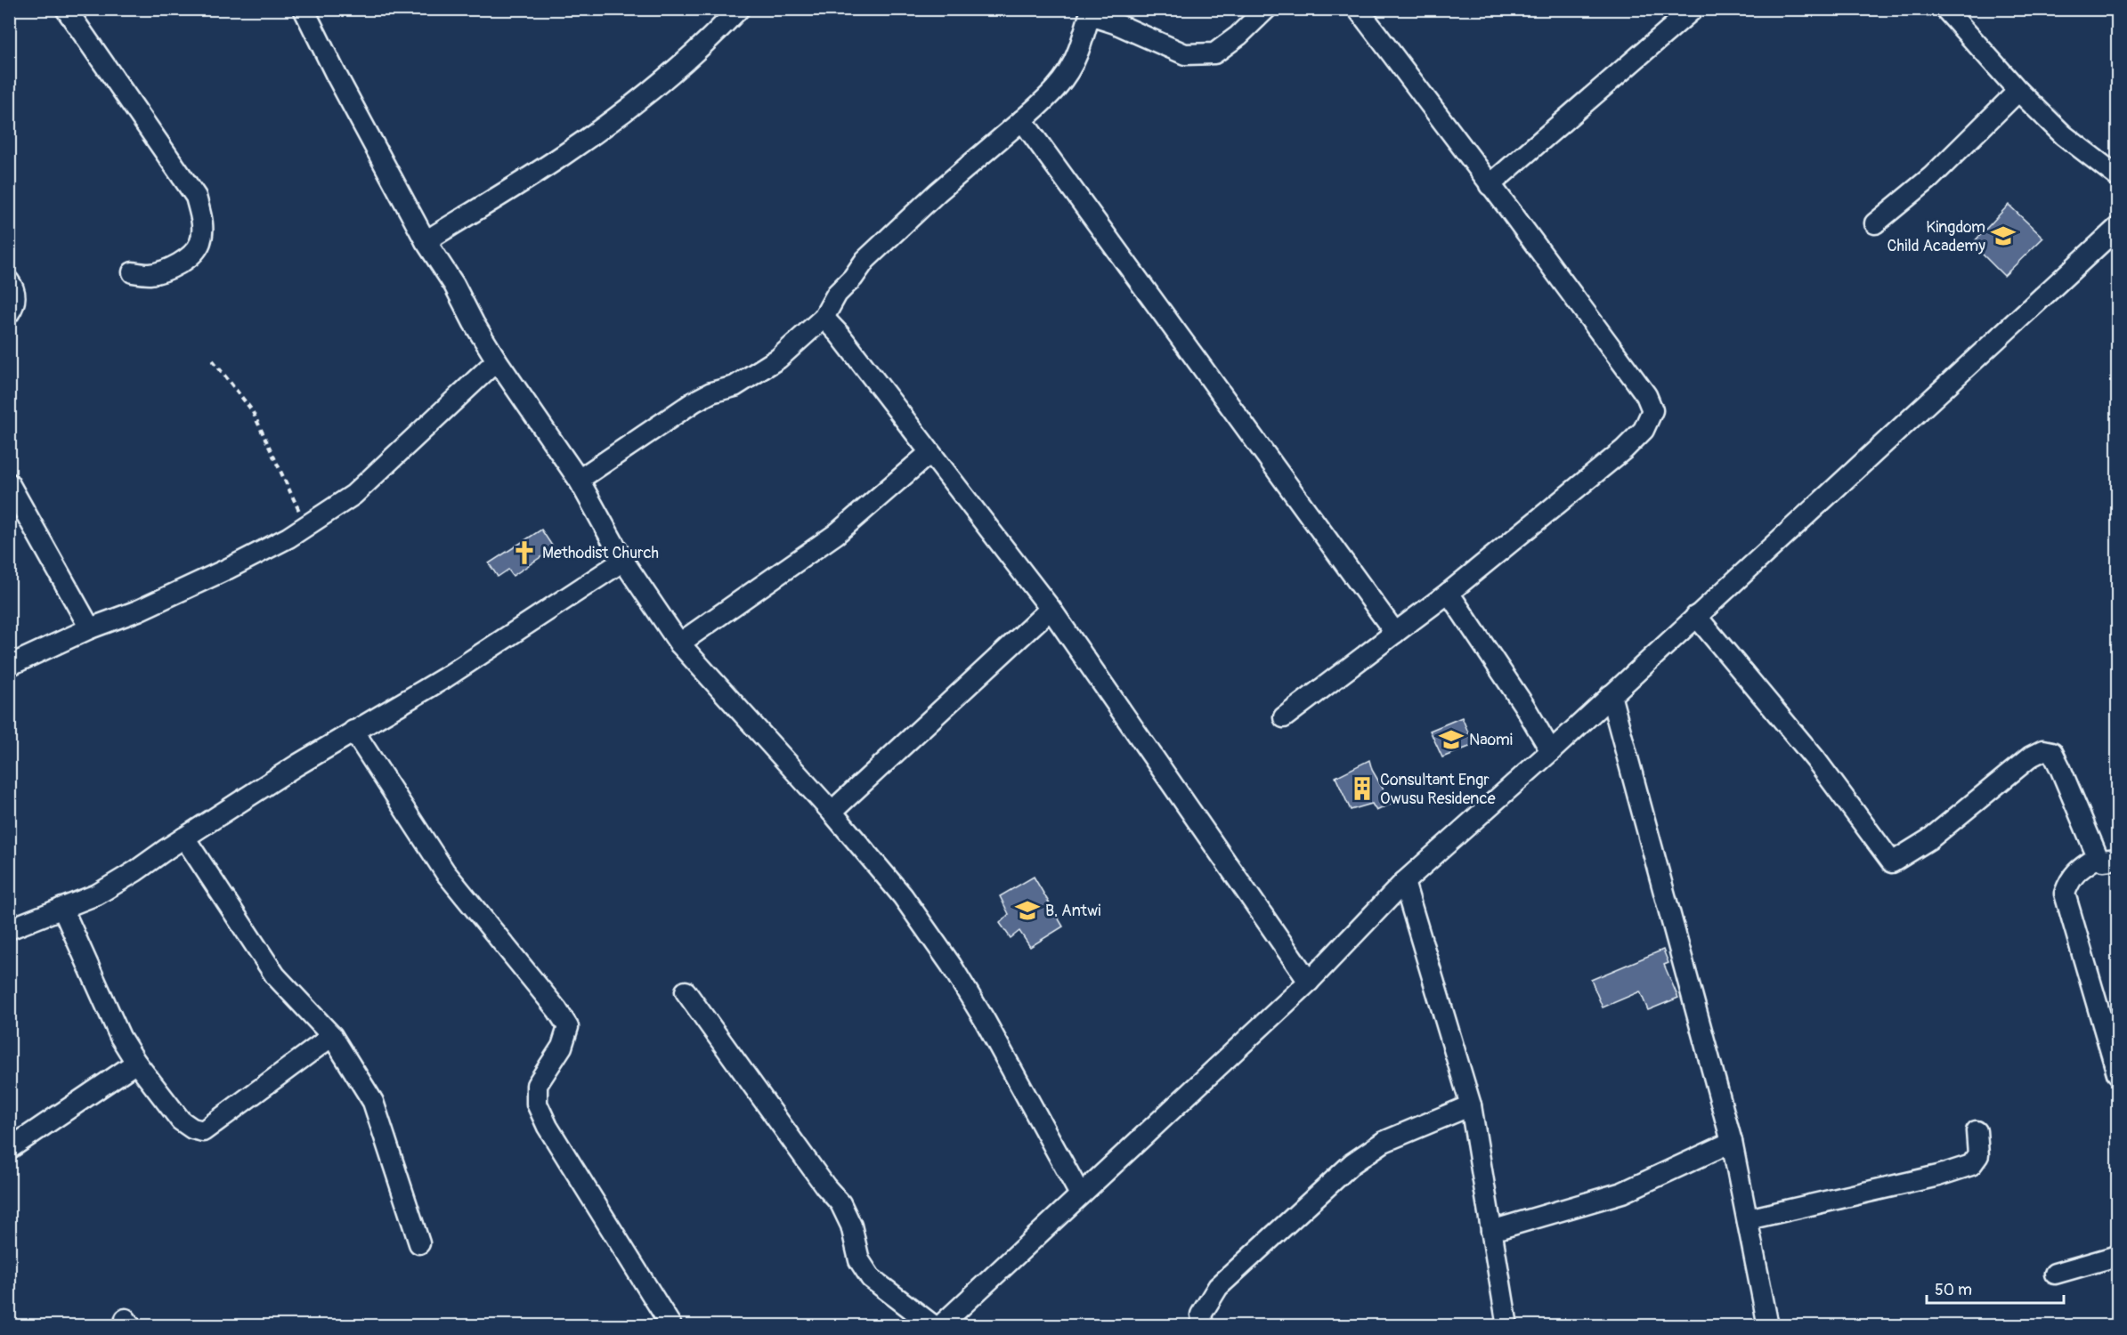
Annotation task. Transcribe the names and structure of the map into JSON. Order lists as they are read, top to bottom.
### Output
{
  "places": {
    "school or university": ["Kingdom Child Academy", "Naomi", "B. Antwi"],
    "church": ["Methodist Church"],
    "building": ["Consultant Engr Owusu Residence"]
  },
  "scale_bar": "50 m"
}
